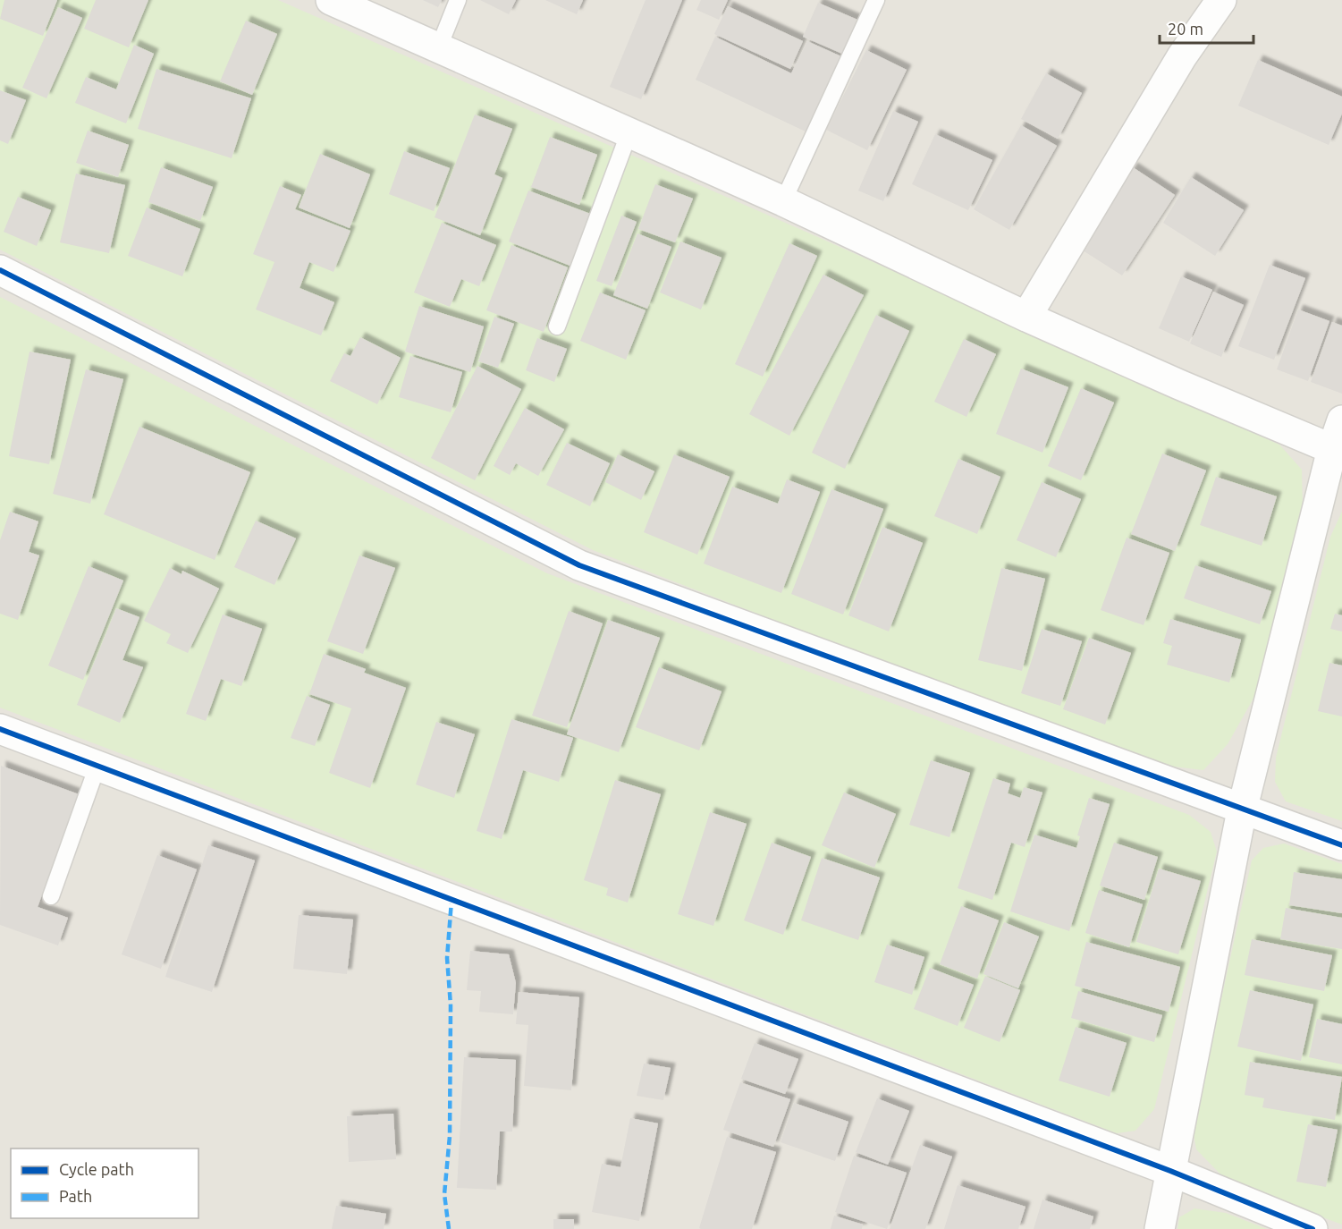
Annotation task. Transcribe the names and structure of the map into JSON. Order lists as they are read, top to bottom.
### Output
{
  "legend": ["Cycle path", "Path"],
  "scale_bar": "20 m"
}
